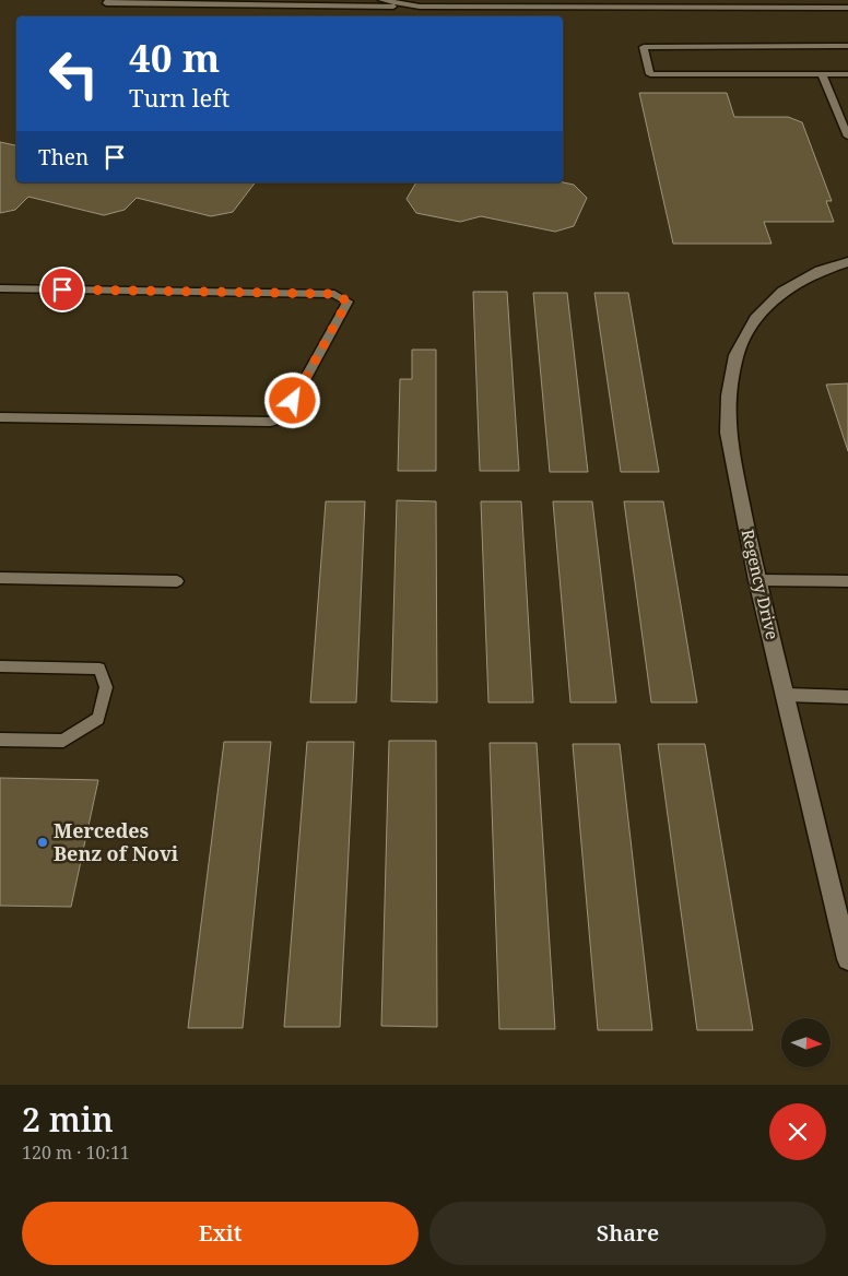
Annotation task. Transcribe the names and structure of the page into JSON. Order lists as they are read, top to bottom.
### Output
{
  "streets": {
    "street": ["Regency Drive"]
  },
  "places": ["Mercedes Benz of Novi"],
  "north": "right",
  "page": {
    "turn": ["40 m", "Turn left"],
    "then": "Then",
    "heading": ["2 min", "120 m · 10:11"],
    "buttons": ["Exit", "Share"]
  }
}
